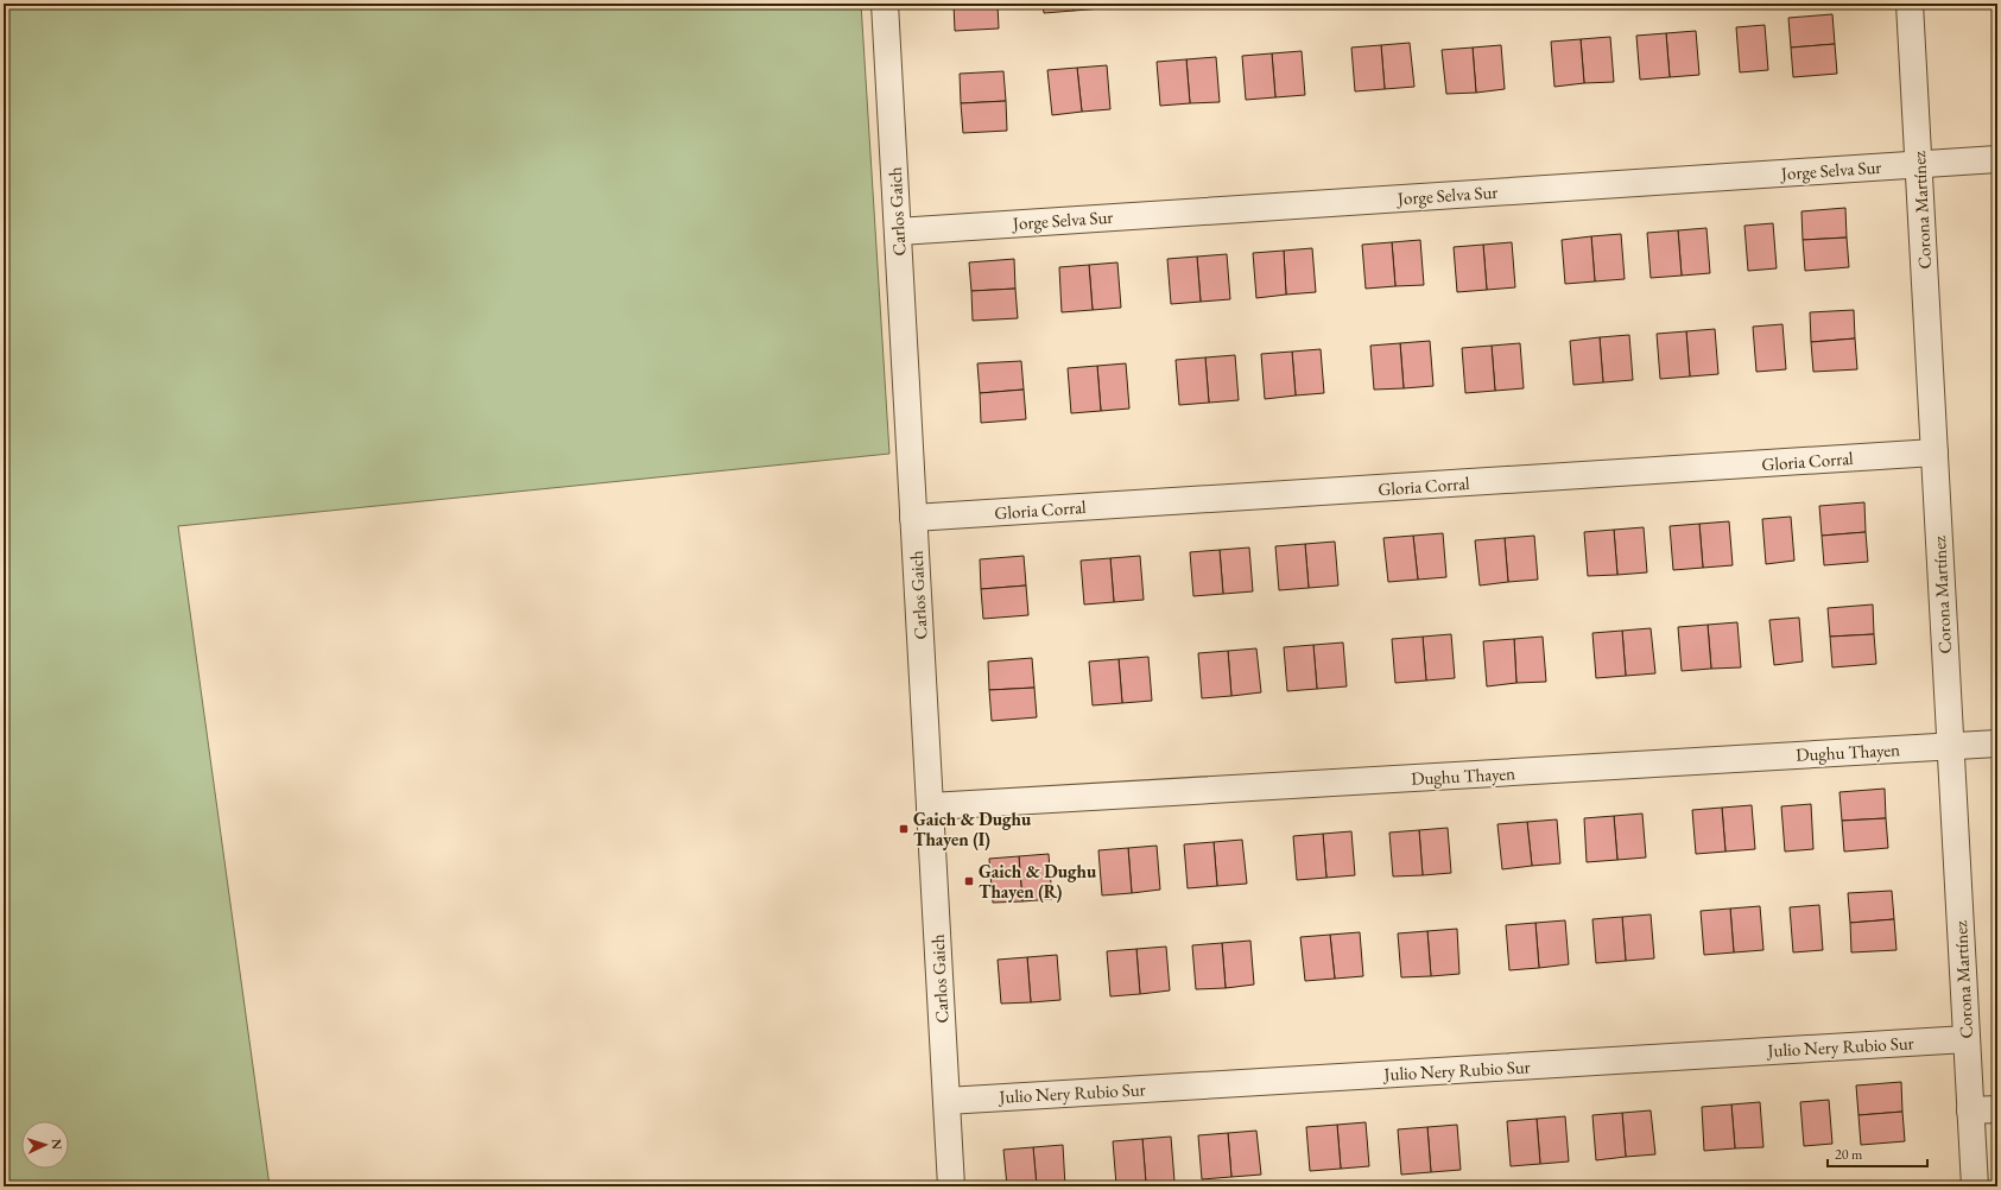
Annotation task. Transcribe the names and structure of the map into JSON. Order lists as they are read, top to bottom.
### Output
{
  "streets": {
    "street": [
      "Jorge Selva Sur",
      "Corona Martínez",
      "Carlos Gaich",
      "Gloria Corral",
      "Dughu Thayen",
      "Julio Nery Rubio Sur"
    ]
  },
  "crossings": [
    ["Jorge Selva Sur", "Corona Martínez"],
    ["Jorge Selva Sur", "Carlos Gaich"],
    ["Corona Martínez", "Gloria Corral"],
    ["Corona Martínez", "Dughu Thayen"],
    ["Corona Martínez", "Julio Nery Rubio Sur"],
    ["Carlos Gaich", "Gloria Corral"],
    ["Carlos Gaich", "Dughu Thayen"],
    ["Carlos Gaich", "Julio Nery Rubio Sur"]
  ],
  "places": {
    "transit": ["Gaich & Dughu Thayen (I)", "Gaich & Dughu Thayen (R)"]
  },
  "scale_bar": "20 m",
  "north": "right"
}
